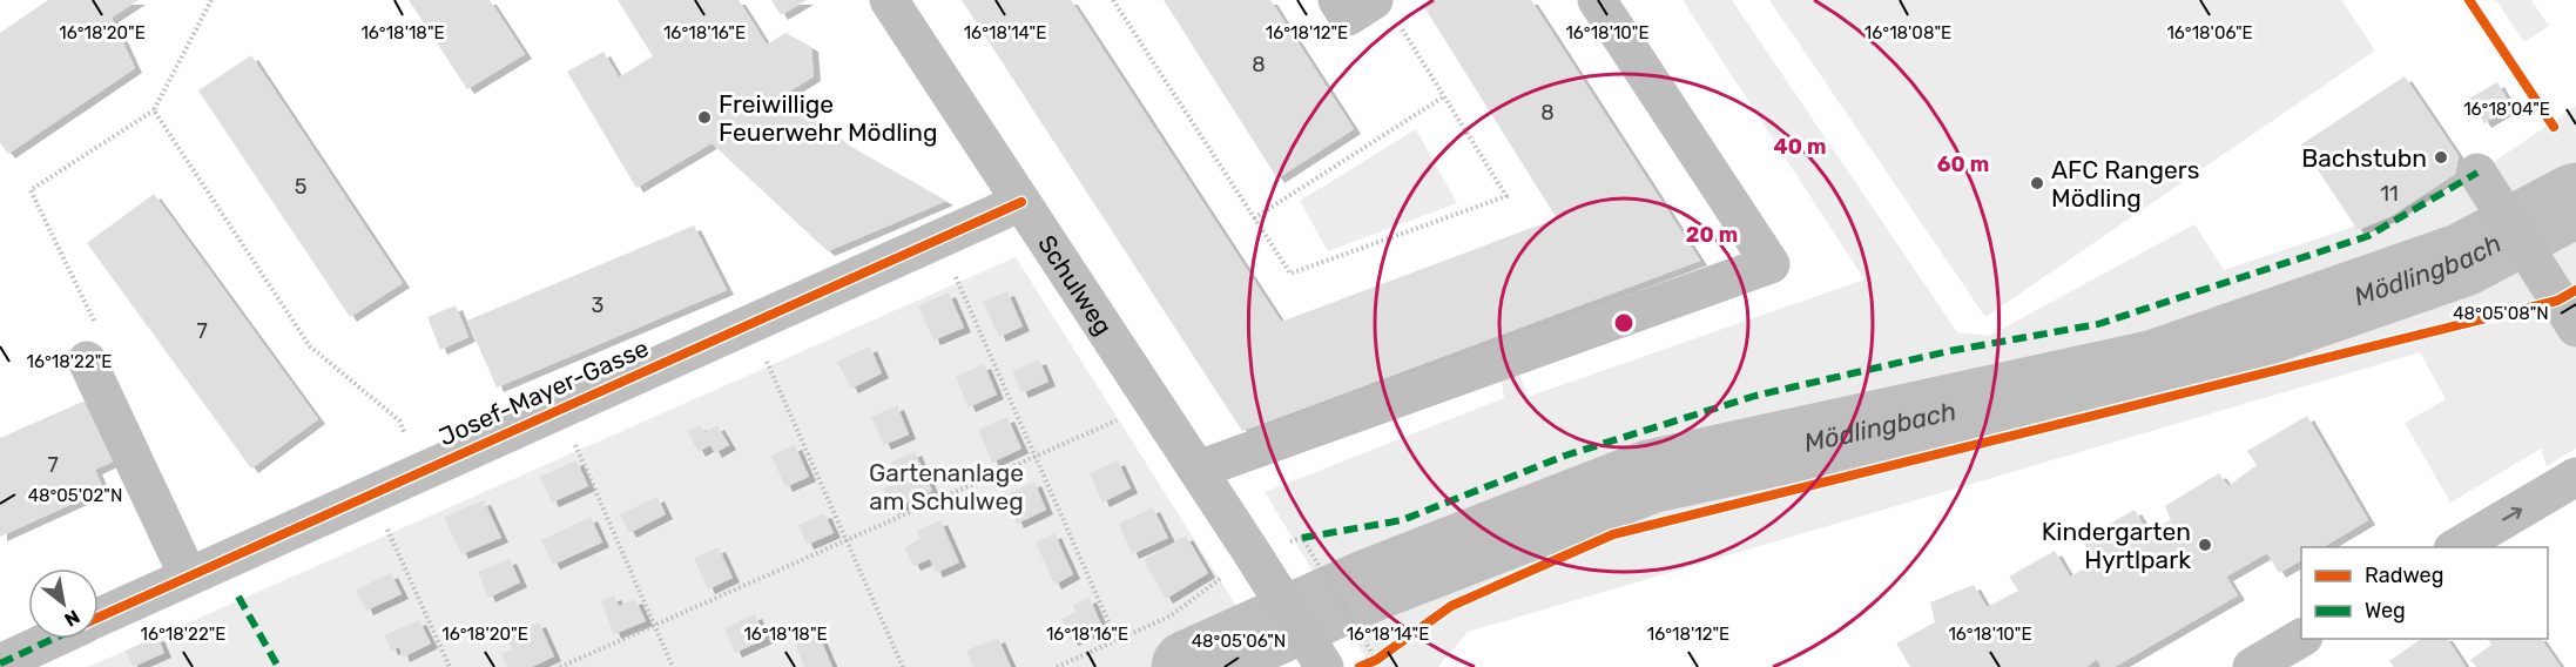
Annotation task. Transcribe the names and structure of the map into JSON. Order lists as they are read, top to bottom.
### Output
{
  "streets": {
    "street": ["Schulweg", "Josef-Mayer-Gasse"]
  },
  "crossings": [
    ["Schulweg", "Josef-Mayer-Gasse"]
  ],
  "water": ["Mödlingbach"],
  "parks": ["Gartenanlage am Schulweg"],
  "places": [
    "Freiwillige Feuerwehr Mödling",
    "Bachstubn",
    "AFC Rangers Mödling",
    "Kindergarten Hyrtlpark"
  ],
  "house_numbers": [
    "8",
    "8",
    "5",
    "11",
    "3",
    "7",
    "7"
  ],
  "legend": ["Radweg", "Weg"],
  "north": "bottom right",
  "coordinates": [
    "16°18'08\"E",
    "16°18'20\"E",
    "16°18'18\"E",
    "16°18'16\"E",
    "16°18'14\"E",
    "16°18'12\"E",
    "16°18'10\"E",
    "16°18'06\"E",
    "16°18'04\"E",
    "48°05'08\"N",
    "16°18'22\"E",
    "48°05'02\"N",
    "48°05'06\"N"
  ],
  "rings": ["40 m", "60 m", "20 m"]
}
